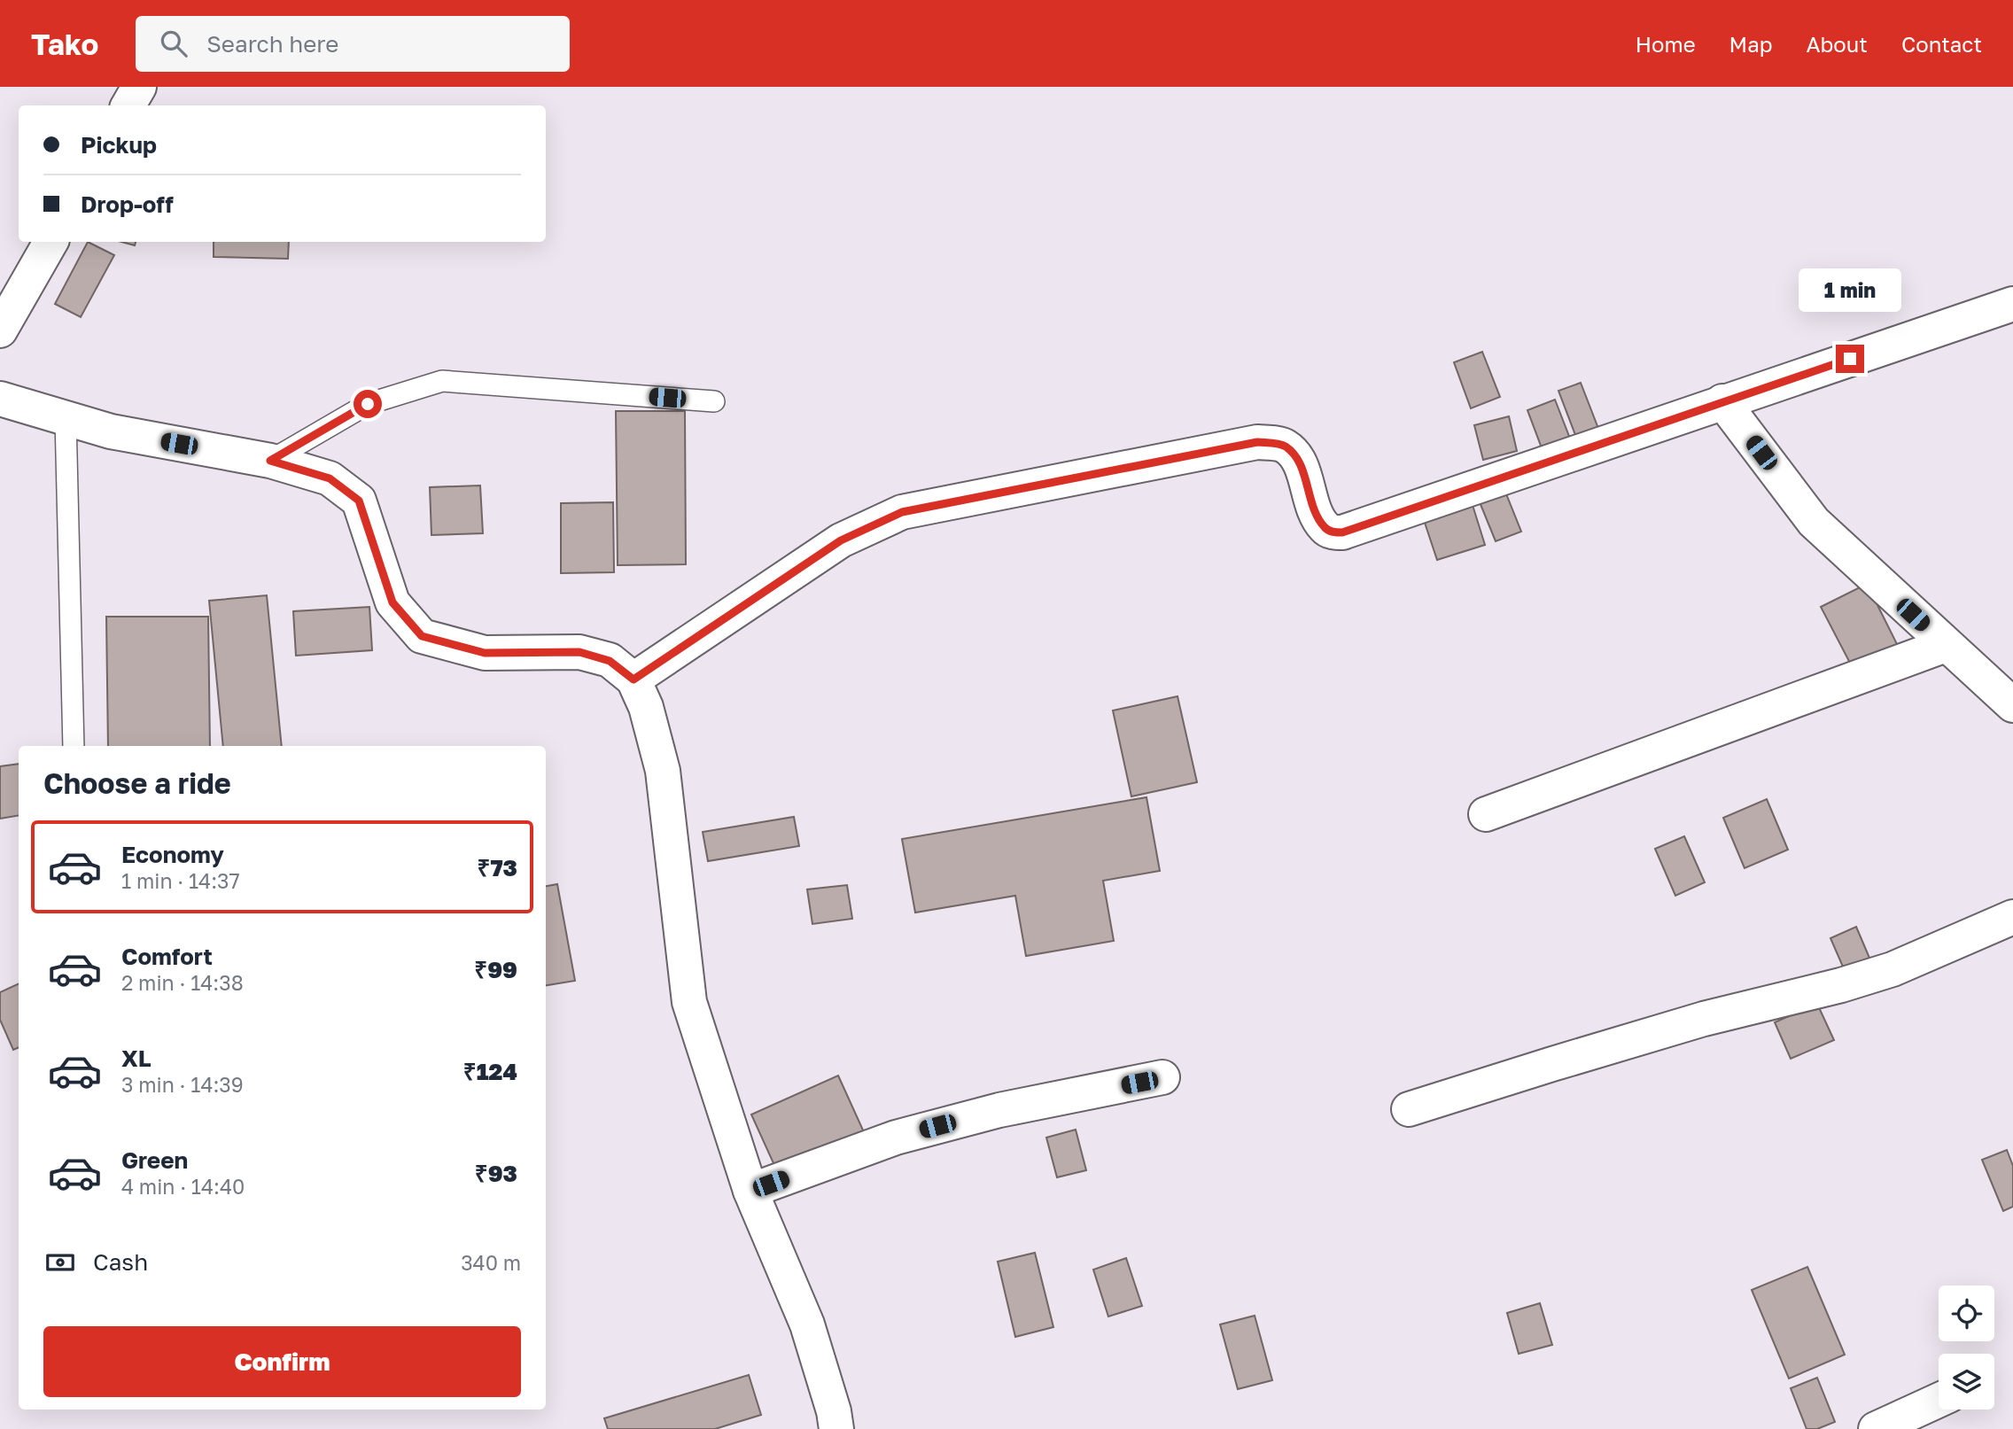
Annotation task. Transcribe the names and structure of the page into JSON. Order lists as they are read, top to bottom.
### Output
{
  "page": {
    "header": "Tako",
    "search": "Search here",
    "nav": [
      "Home",
      "Map",
      "About",
      "Contact"
    ],
    "banner": ["Pickup", "Drop-off"],
    "bubble": "1 min",
    "heading": "Choose a ride",
    "list": [
      {
        "name": "Economy",
        "note": "1 min · 14:37",
        "value": "₹73"
      },
      {
        "name": "Comfort",
        "note": "2 min · 14:38",
        "value": "₹99"
      },
      {
        "name": "XL",
        "note": "3 min · 14:39",
        "value": "₹124"
      },
      {
        "name": "Green",
        "note": "4 min · 14:40",
        "value": "₹93"
      }
    ],
    "pay": ["Cash", "340 m"],
    "buttons": "Confirm"
  }
}
